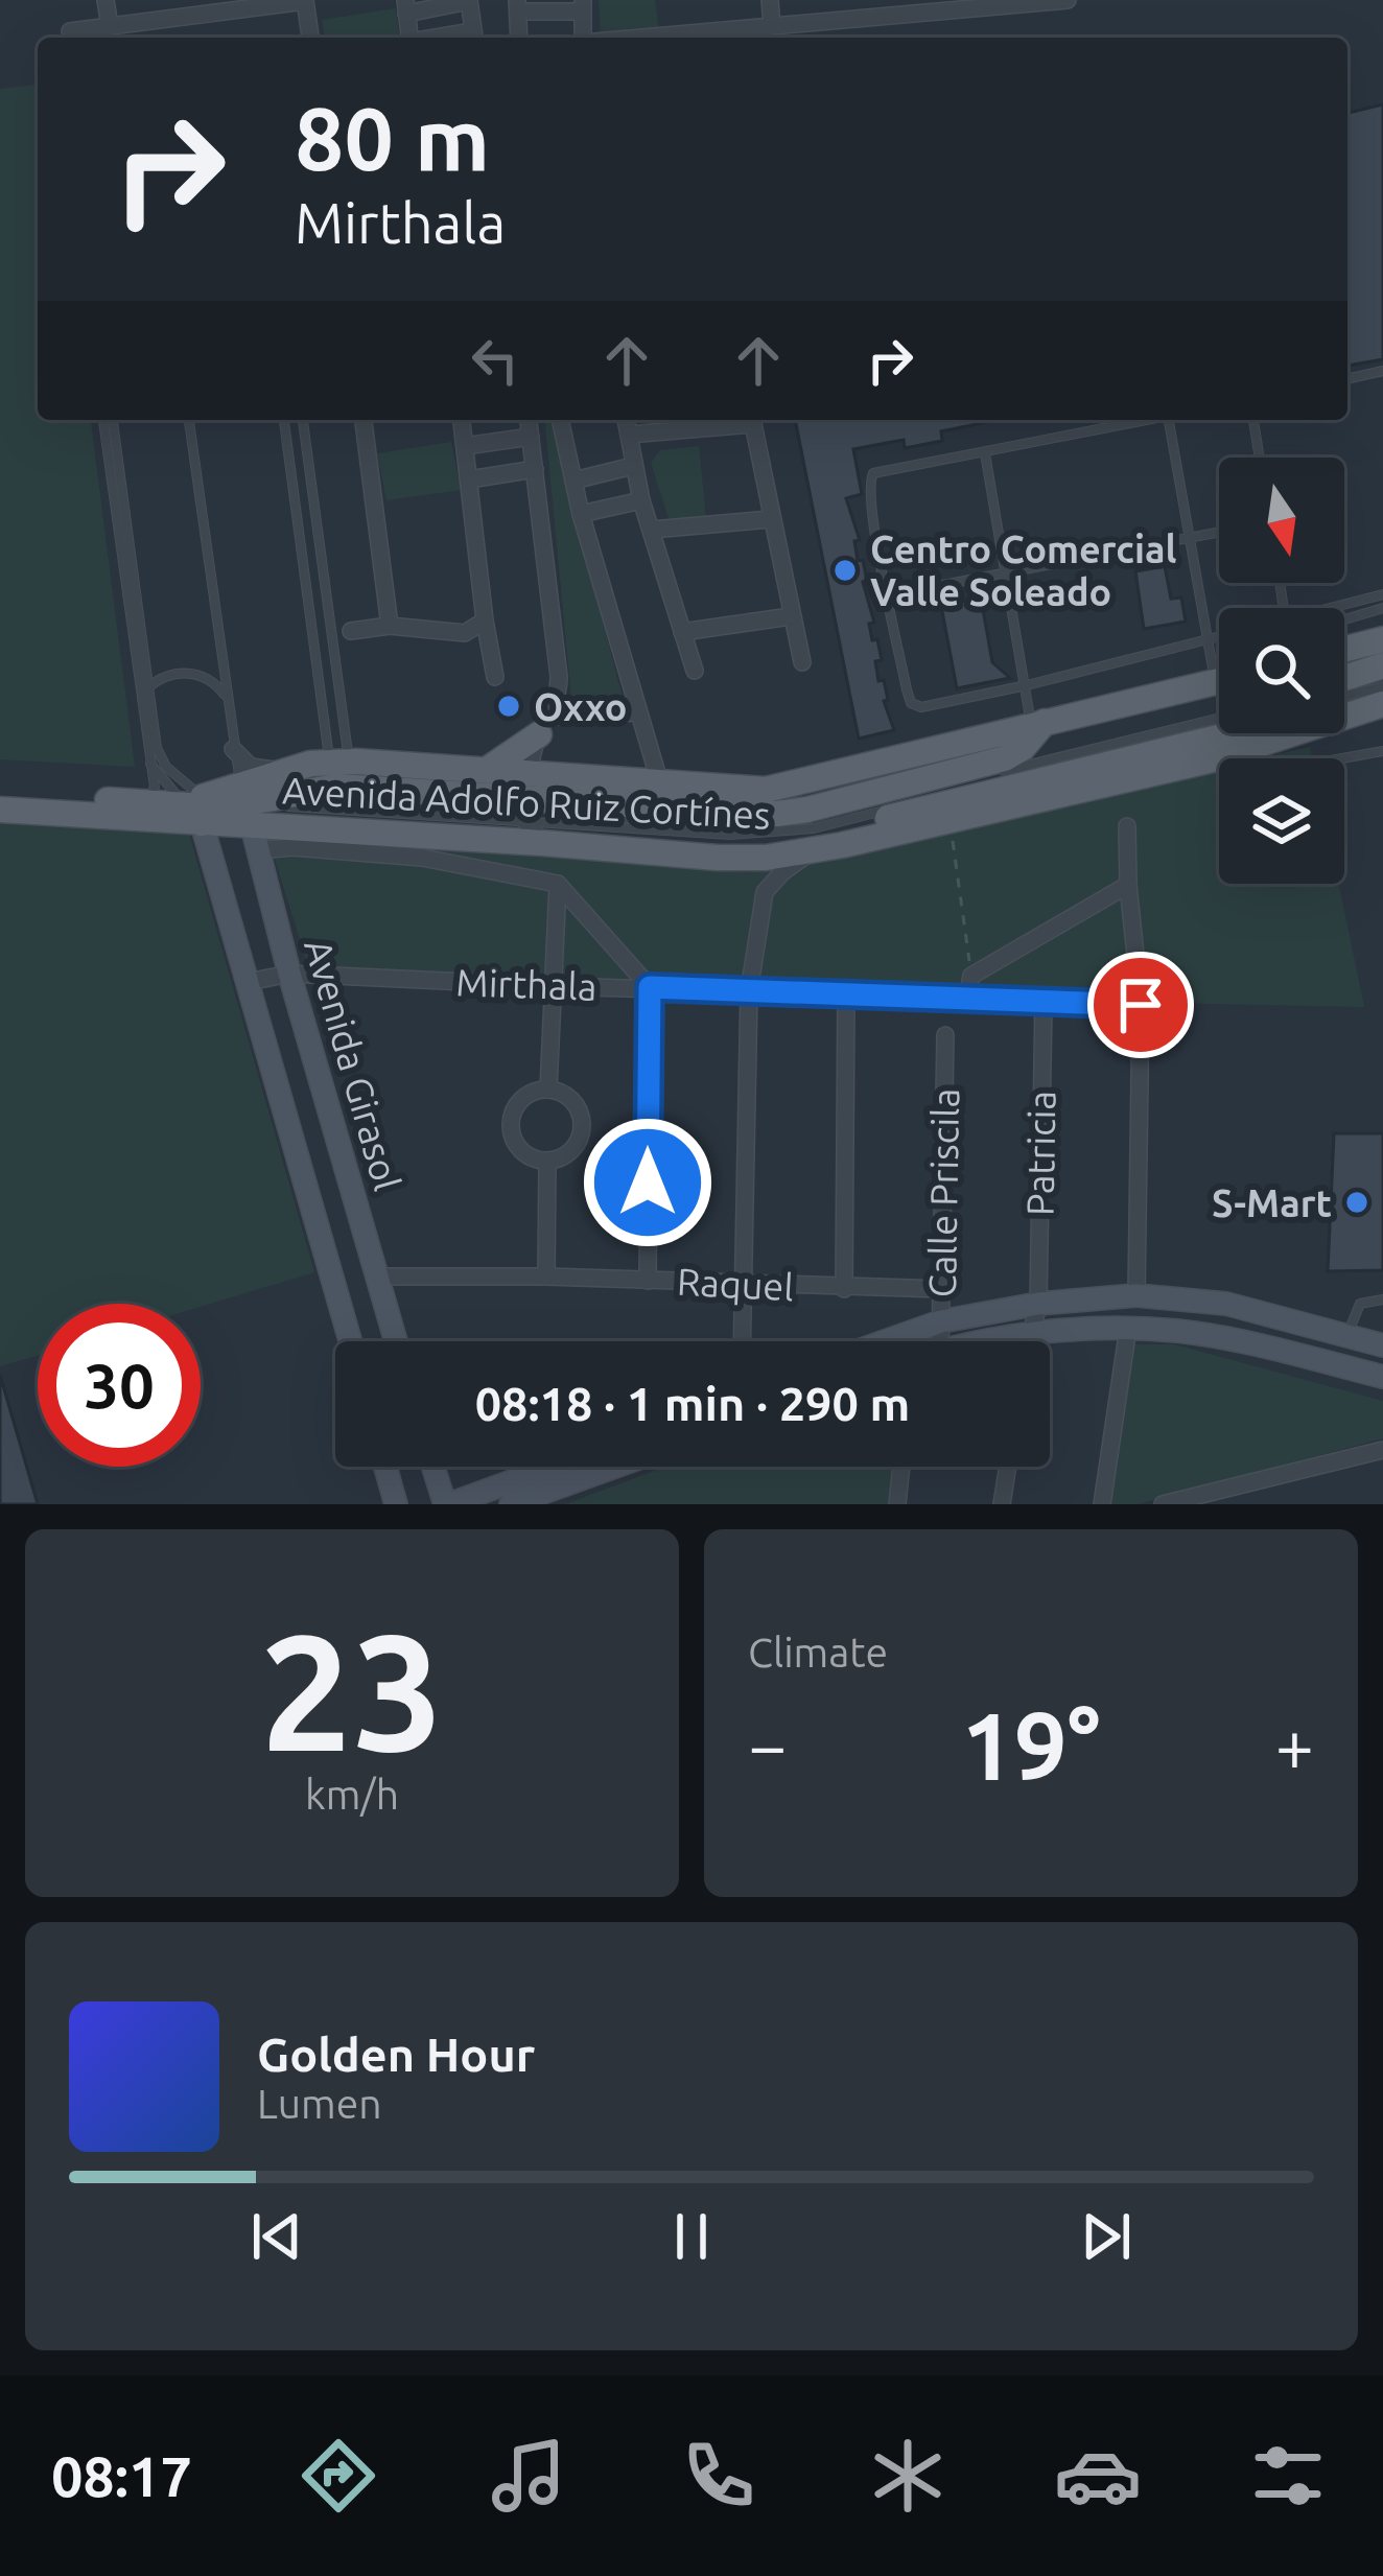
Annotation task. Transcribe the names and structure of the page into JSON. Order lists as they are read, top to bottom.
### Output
{
  "streets": {
    "main road": ["Avenida Adolfo Ruiz Cortínes"],
    "street": [
      "Mirthala",
      "Avenida Girasol",
      "Patricia",
      "Calle Priscila",
      "Raquel"
    ]
  },
  "crossings": [
    ["Avenida Adolfo Ruiz Cortínes", "Avenida Girasol"],
    ["Mirthala", "Avenida Girasol"],
    ["Mirthala", "Patricia"],
    ["Avenida Girasol", "Raquel"],
    ["Calle Priscila", "Raquel"]
  ],
  "places": ["Centro Comercial Valle Soleado", "Oxxo", "S-Mart"],
  "north": "bottom",
  "page": {
    "turn": ["80 m", "Mirthala"],
    "limit": "30",
    "trip": "08:18 · 1 min · 290 m",
    "tile": [
      ["23", "km/h"],
      "Climate"
    ],
    "heat": ["−", "19°", "+"],
    "song": ["Golden Hour", "Lumen"],
    "tabs": "08:17"
  }
}
